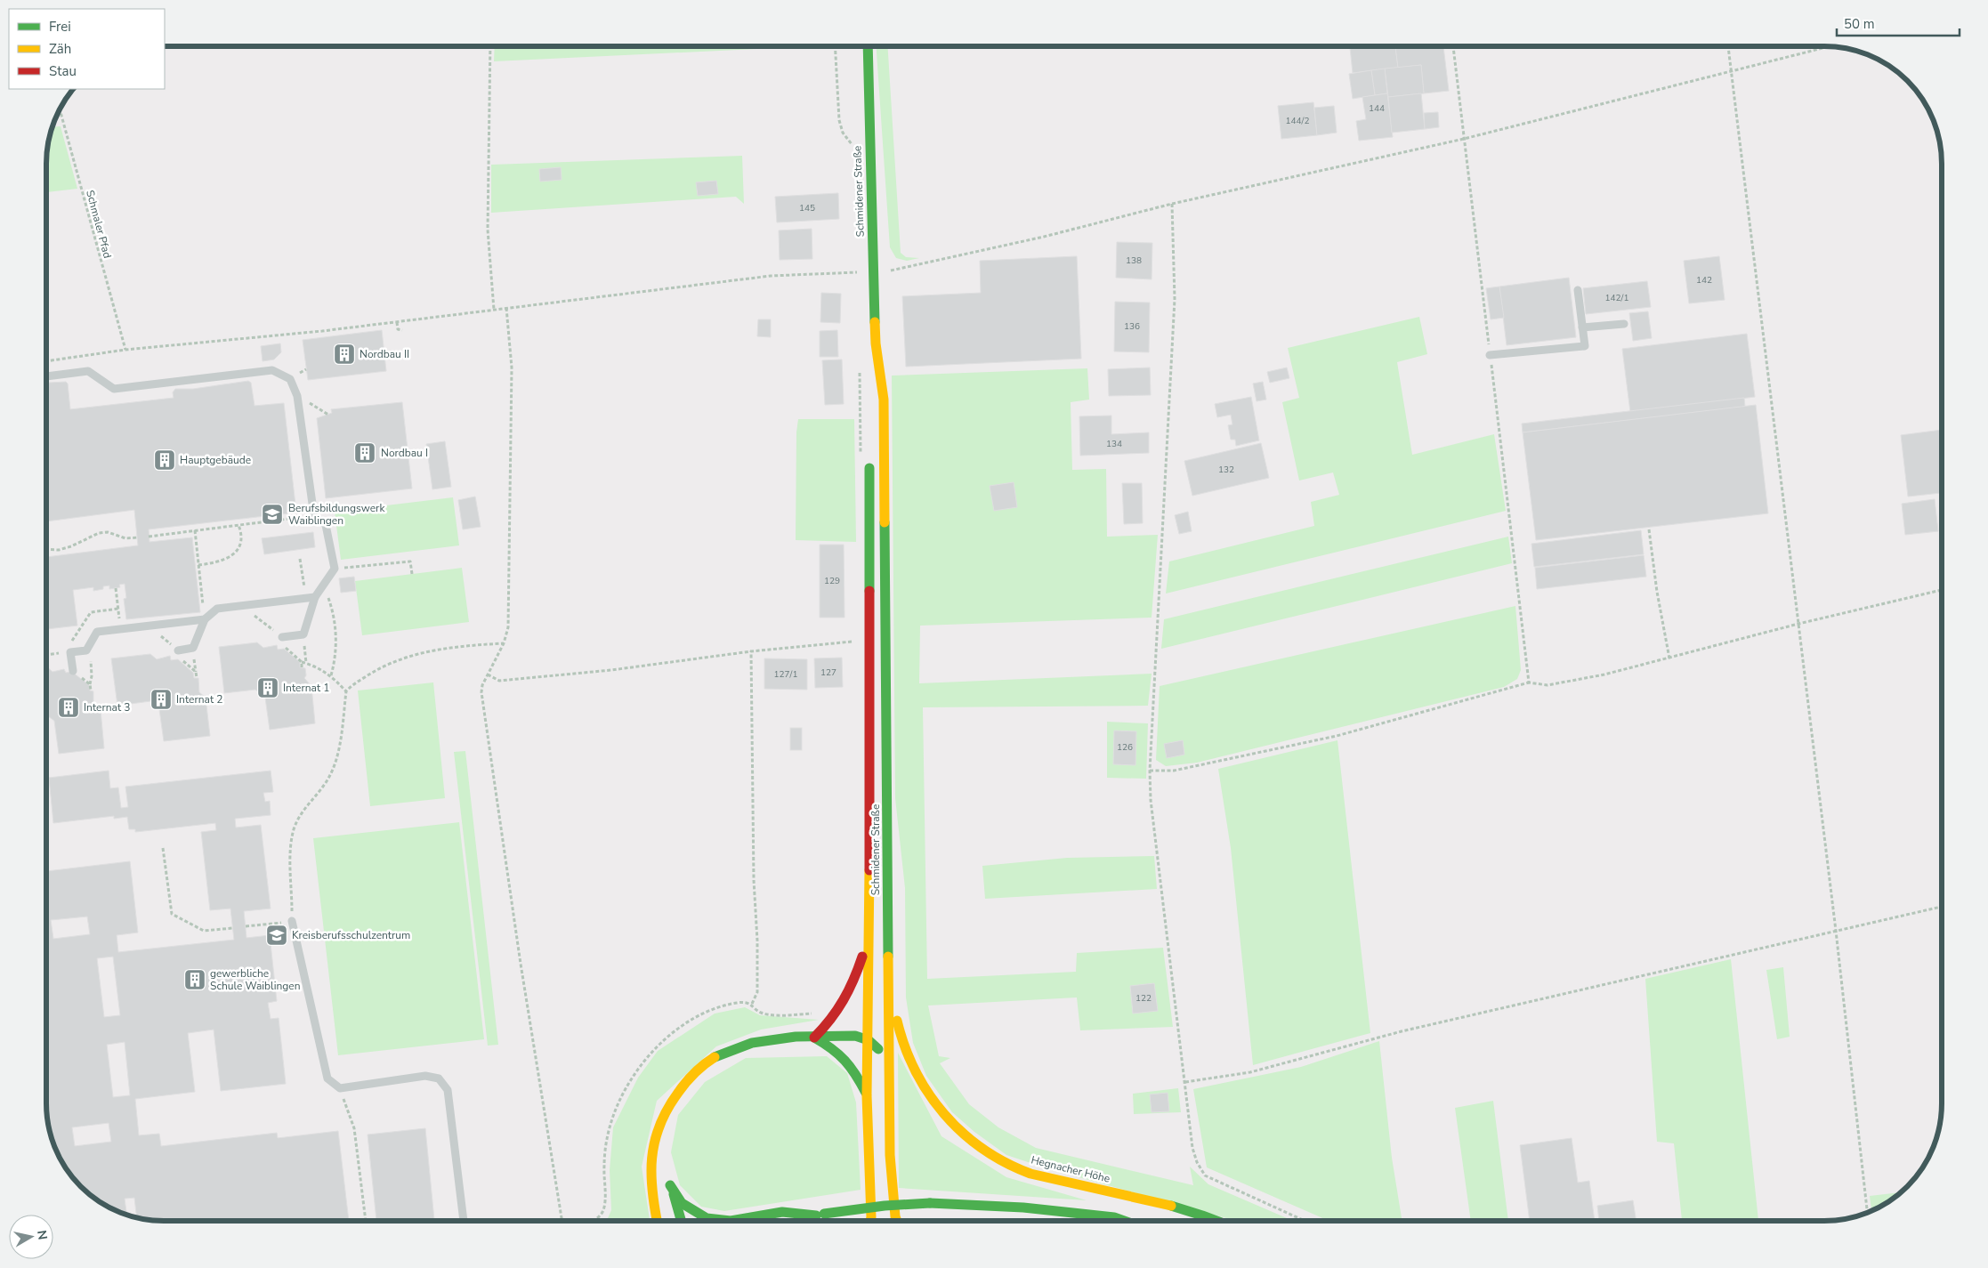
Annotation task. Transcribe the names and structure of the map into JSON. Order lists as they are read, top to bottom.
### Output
{
  "streets": {
    "main road": ["Schmidener Straße", "Hegnacher Höhe"],
    "path": ["Schmaler Pfad"]
  },
  "crossings": [
    ["Schmidener Straße", "Hegnacher Höhe"]
  ],
  "places": {
    "building": [
      "Nordbau II",
      "Nordbau I",
      "Hauptgebäude",
      "Internat 1",
      "Internat 2",
      "Internat 3",
      "gewerbliche Schule Waiblingen"
    ],
    "school or university": ["Berufsbildungswerk Waiblingen", "Kreisberufsschulzentrum"]
  },
  "house_numbers": [
    "144",
    "144/2",
    "145",
    "138",
    "142",
    "142/1",
    "136",
    "134",
    "132",
    "129",
    "127",
    "127/1",
    "126",
    "122"
  ],
  "legend": ["Frei", "Zäh", "Stau"],
  "scale_bar": "50 m",
  "north": "right"
}
